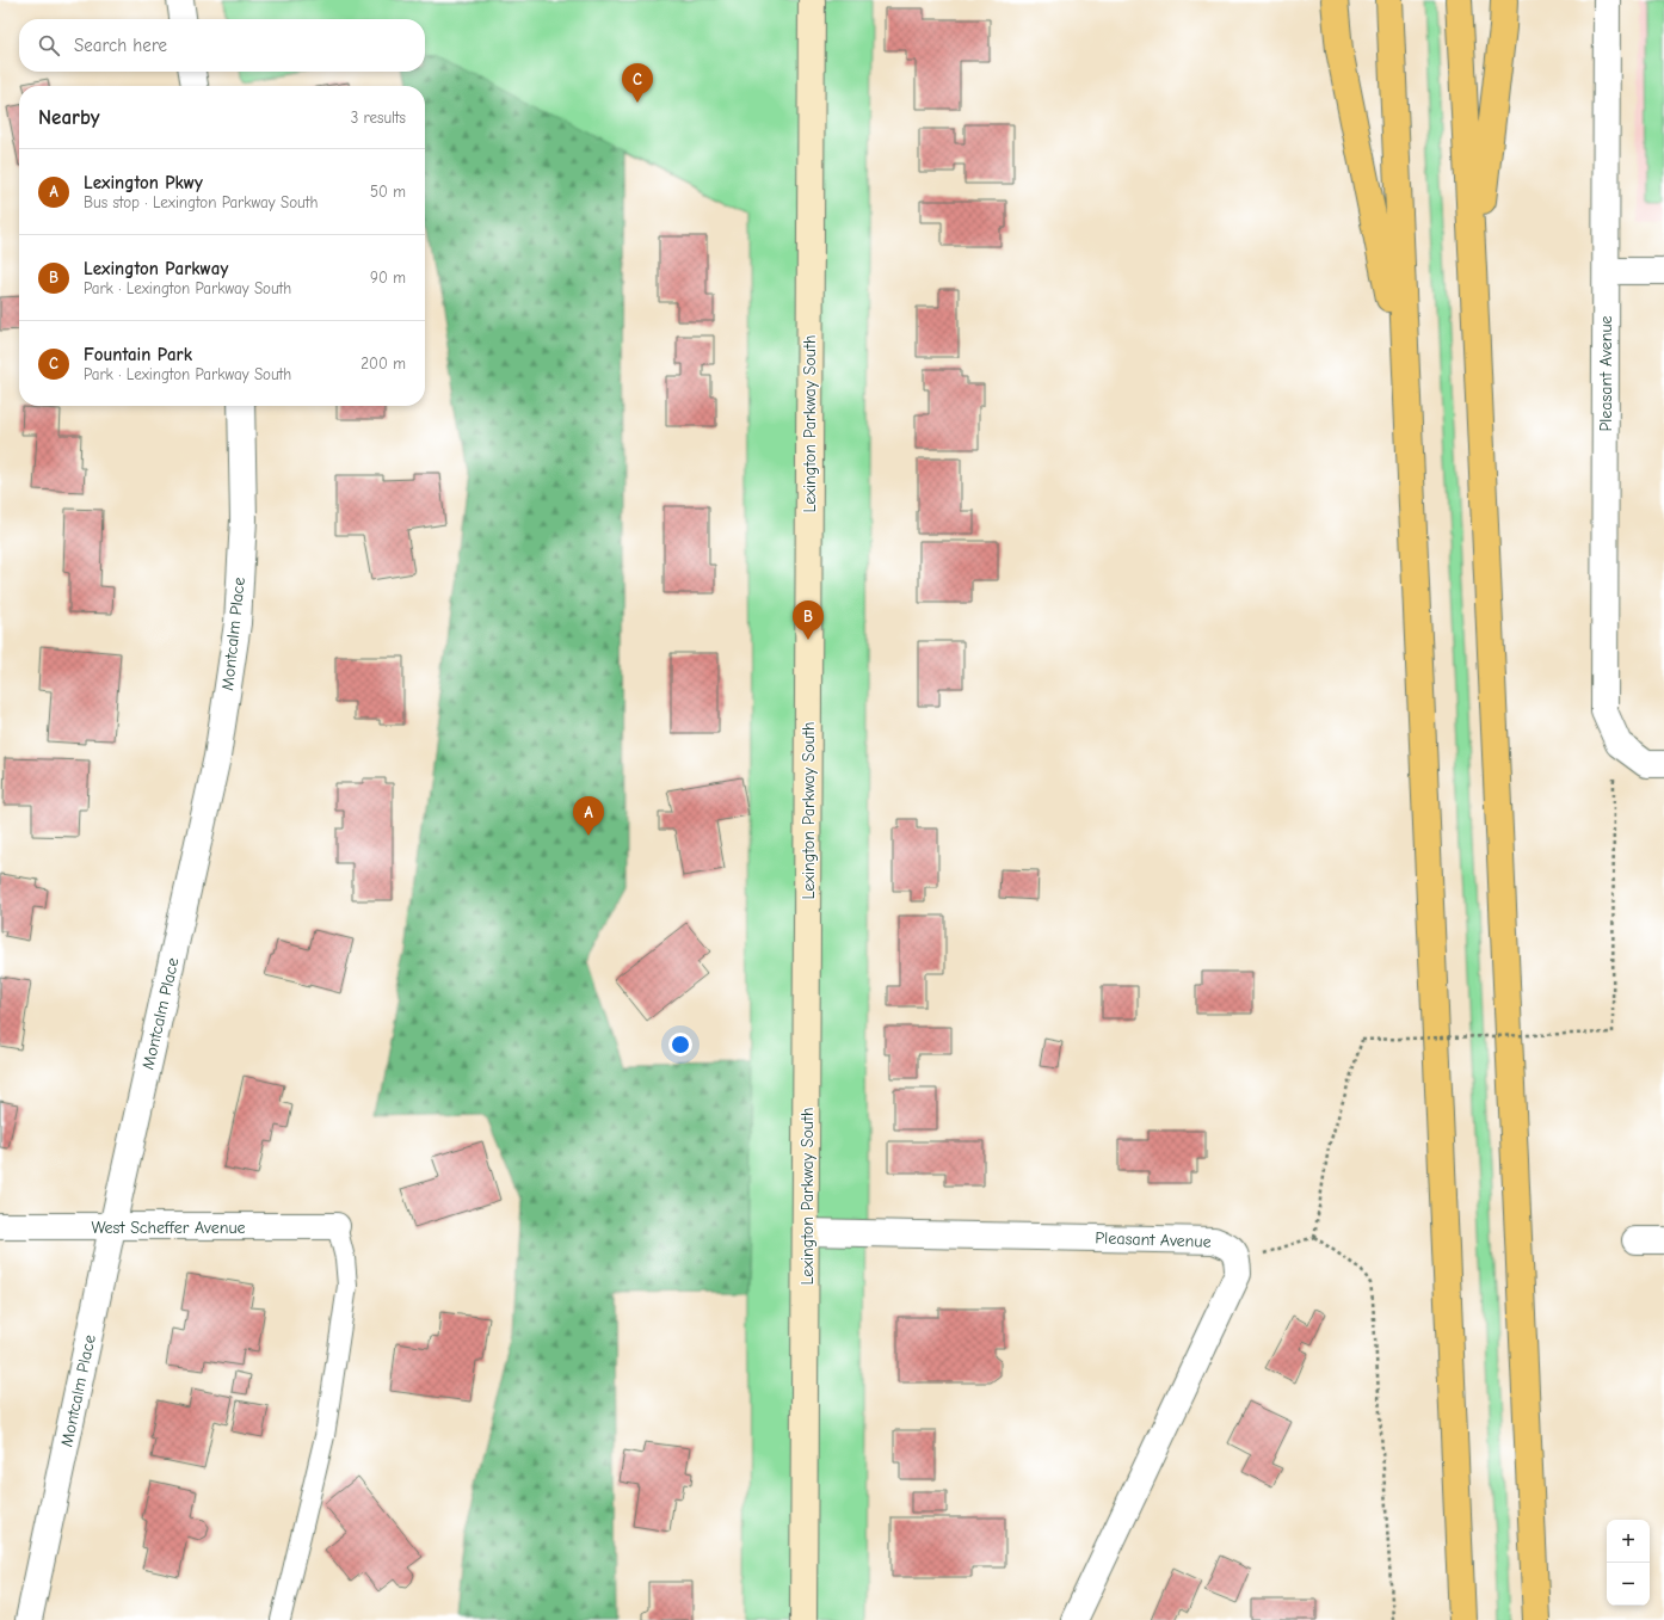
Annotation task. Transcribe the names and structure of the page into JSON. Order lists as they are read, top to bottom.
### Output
{
  "streets": {
    "street": [
      "Pleasant Avenue",
      "Lexington Parkway South",
      "Montcalm Place",
      "West Scheffer Avenue"
    ]
  },
  "crossings": [
    ["Pleasant Avenue", "Lexington Parkway South"],
    ["Montcalm Place", "West Scheffer Avenue"]
  ],
  "page": {
    "search": "Search here",
    "pins": ["C", "B", "A"],
    "heading": ["Nearby", "3 results"],
    "list": [
      {
        "mark": "A",
        "name": "Lexington Pkwy",
        "note": "Bus stop · Lexington Parkway South",
        "value": "50 m"
      },
      {
        "mark": "B",
        "name": "Lexington Parkway",
        "note": "Park · Lexington Parkway South",
        "value": "90 m"
      },
      {
        "mark": "C",
        "name": "Fountain Park",
        "note": "Park · Lexington Parkway South",
        "value": "200 m"
      }
    ],
    "map_buttons": ["+", "−"]
  }
}
